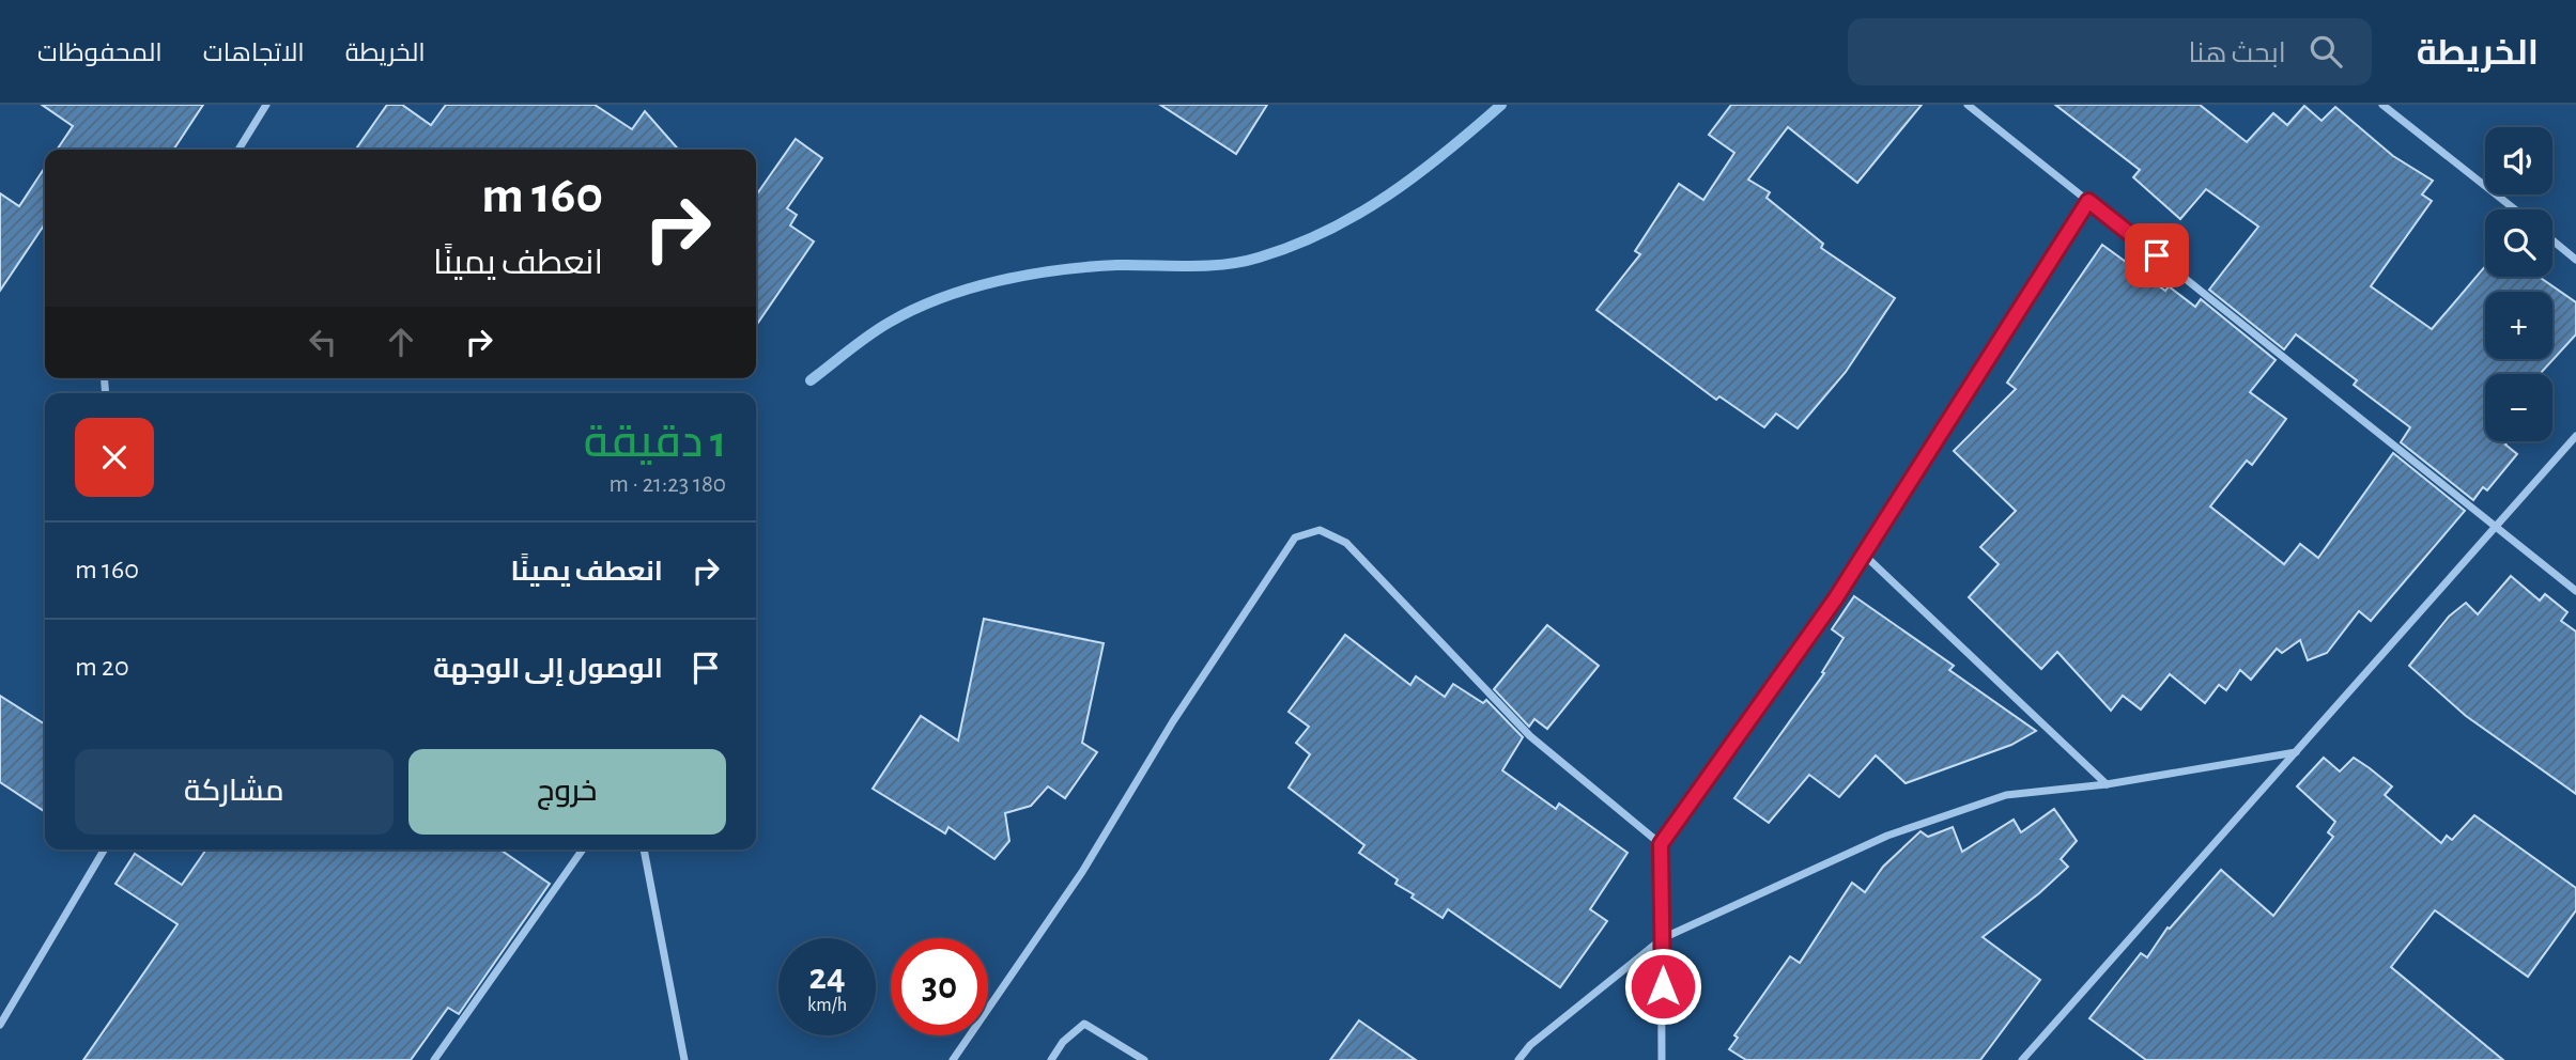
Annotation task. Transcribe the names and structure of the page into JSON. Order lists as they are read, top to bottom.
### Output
{
  "page": {
    "header": "الخريطة",
    "search": "ابحث هنا",
    "nav": ["الخريطة", "الاتجاهات", "المحفوظات"],
    "map_buttons": ["+", "−"],
    "turn": ["160 m", "انعطف يمينًا"],
    "heading": ["1 دقيقة", "180 m · 21:23"],
    "list": [
      {
        "name": "انعطف يمينًا",
        "value": "160 m"
      },
      {
        "name": "الوصول إلى الوجهة",
        "value": "20 m"
      }
    ],
    "buttons": ["خروج", "مشاركة"],
    "speed": "24 km/h",
    "limit": "30"
  }
}
